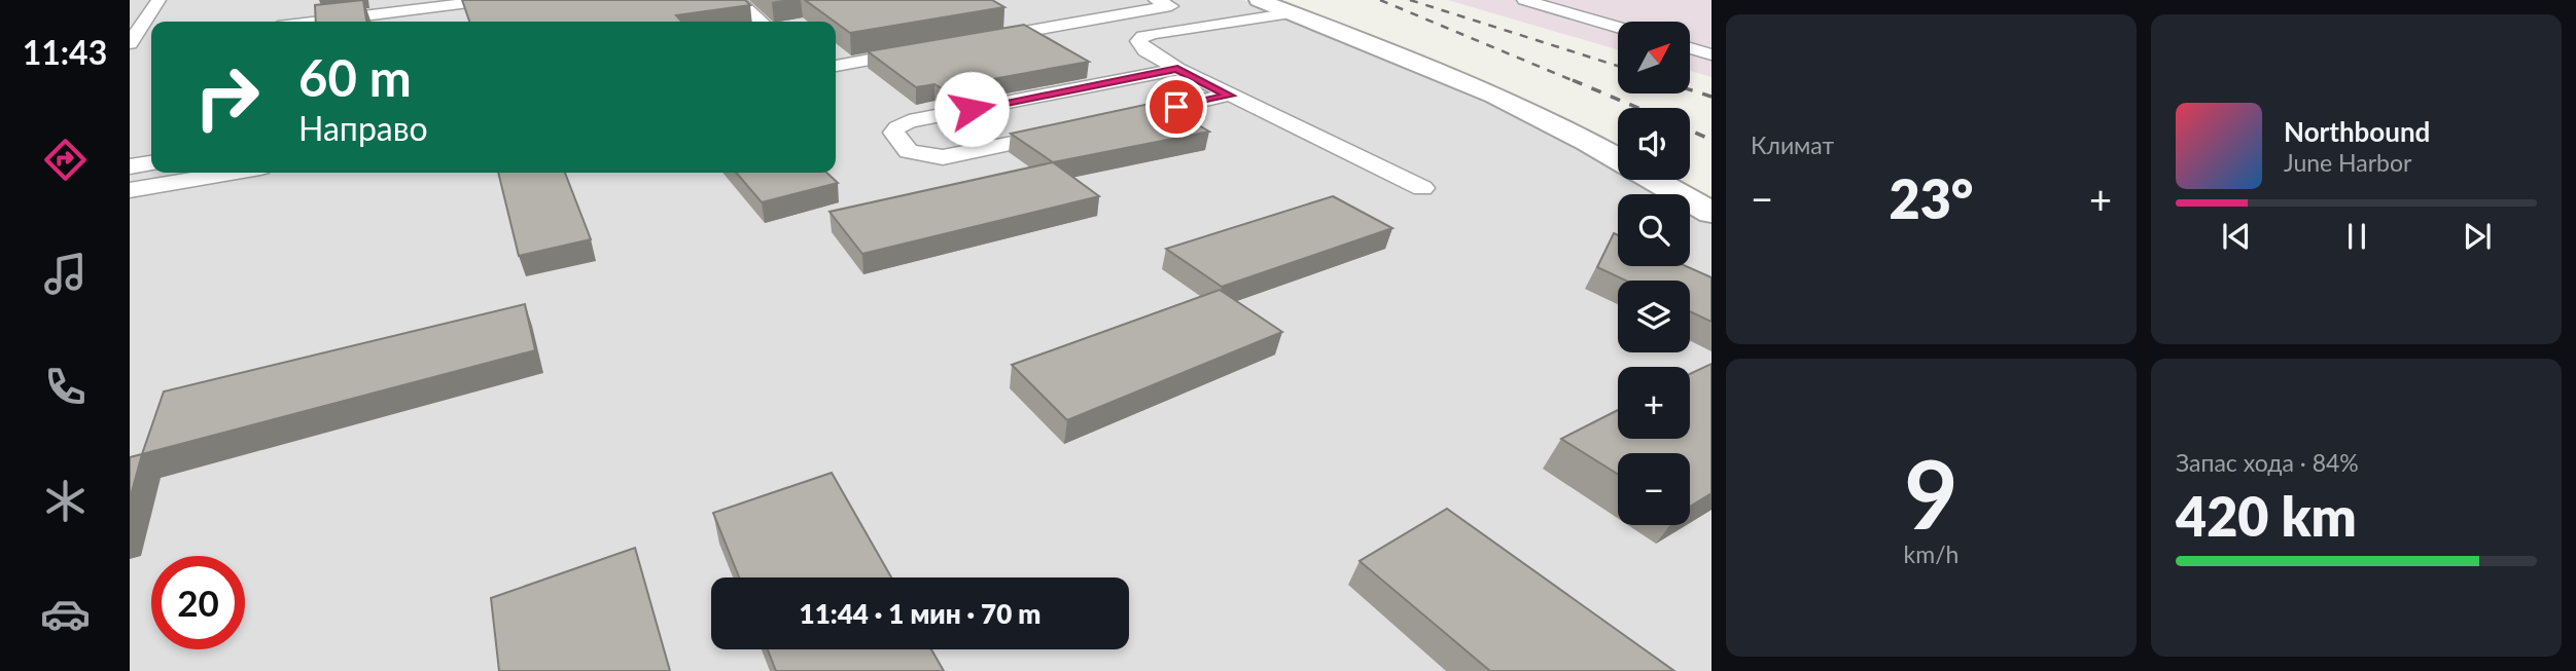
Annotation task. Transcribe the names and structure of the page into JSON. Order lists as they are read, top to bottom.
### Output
{
  "north": "top right",
  "page": {
    "tabs": "11:43",
    "tile": [
      "Климат",
      ["9", "km/h"],
      ["Запас хода · 84%", "420 km"]
    ],
    "map_buttons": ["+", "−"],
    "turn": ["60 m", "Направо"],
    "song": ["Northbound", "June Harbor"],
    "heat": ["−", "23°", "+"],
    "limit": "20",
    "trip": "11:44 · 1 мин · 70 m"
  }
}
